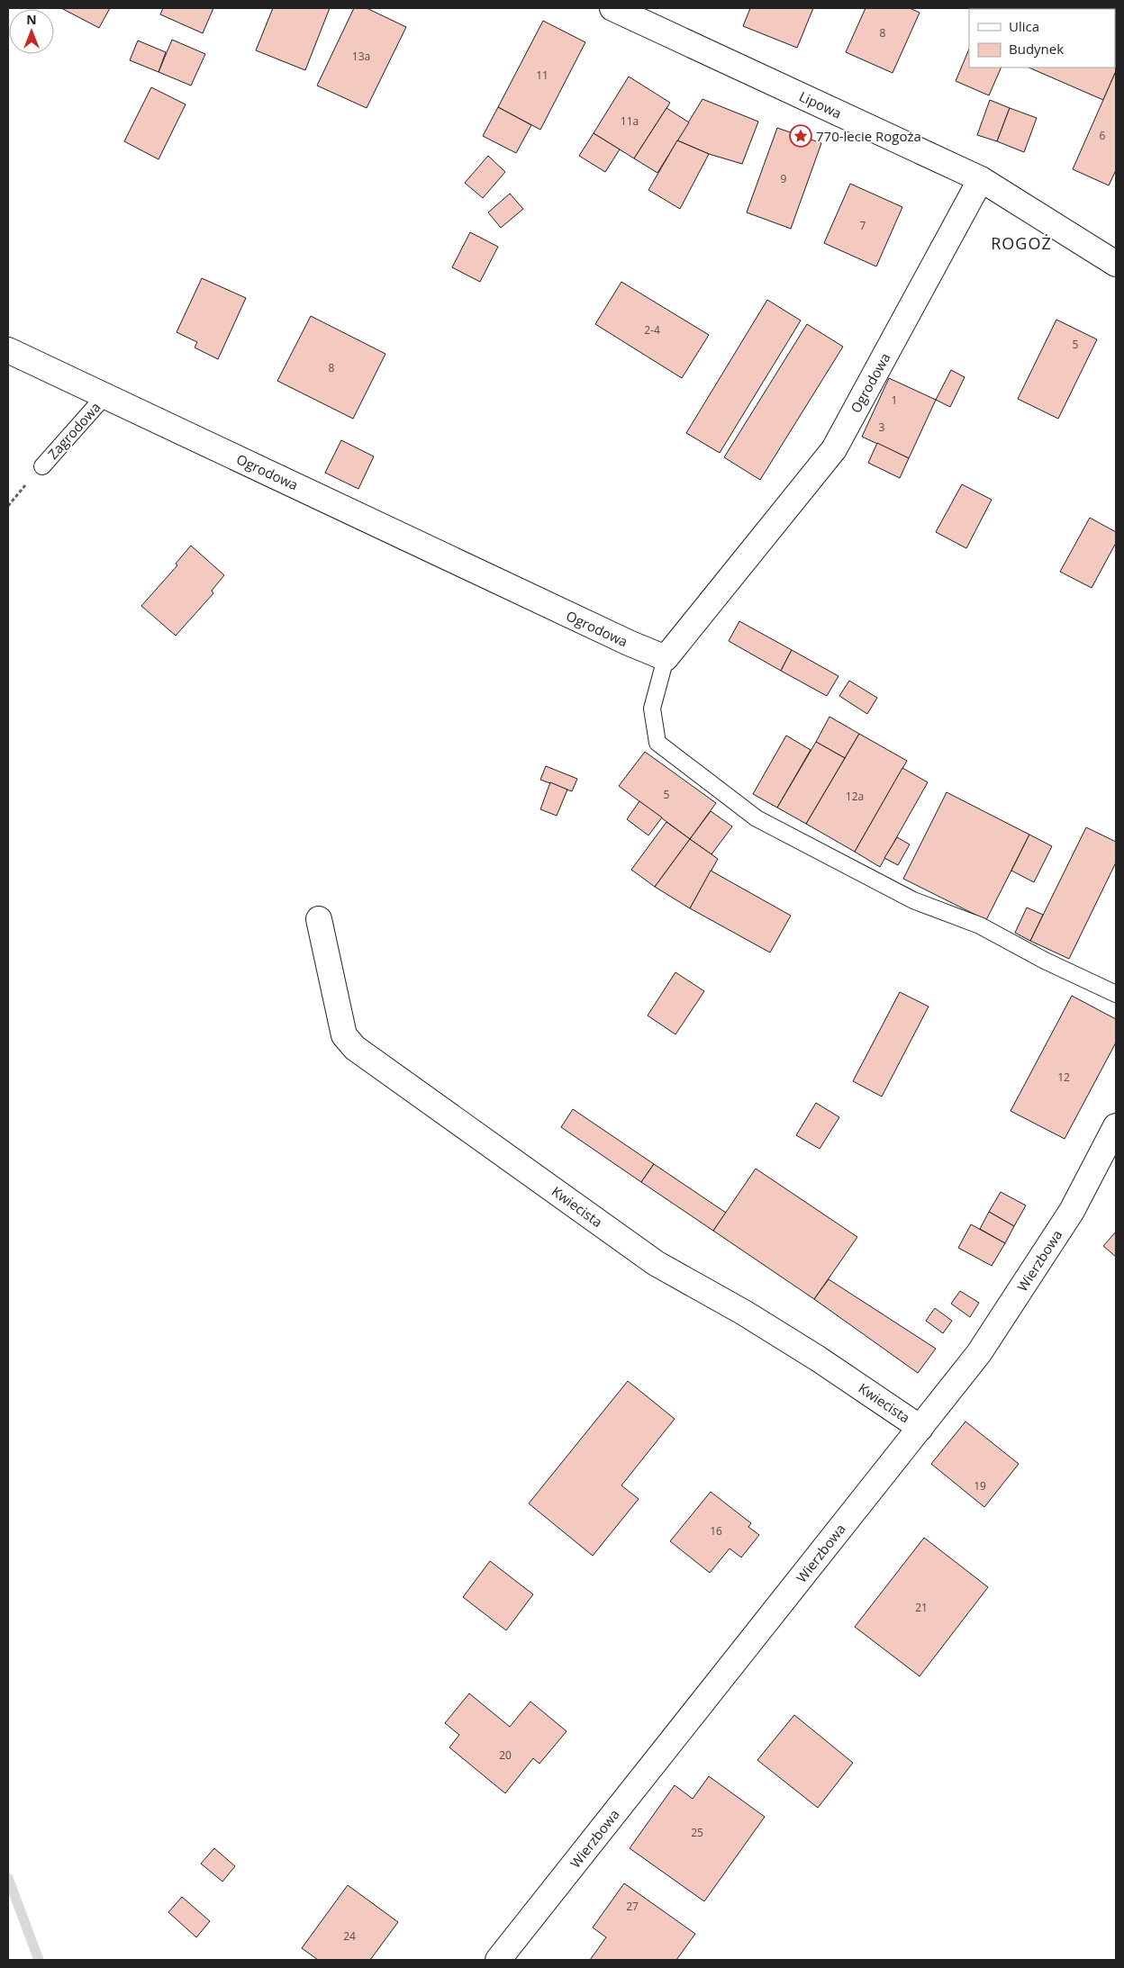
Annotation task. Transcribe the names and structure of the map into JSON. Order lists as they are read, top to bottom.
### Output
{
  "streets": {
    "street": [
      "Lipowa",
      "Ogrodowa",
      "Kwiecista",
      "Wierzbowa"
    ],
    "lane": ["Zagrodowa"]
  },
  "crossings": [
    ["Lipowa", "Ogrodowa"],
    ["Ogrodowa", "Zagrodowa"],
    ["Kwiecista", "Wierzbowa"]
  ],
  "districts": ["ROGOŻ"],
  "places": {
    "place": ["770-lecie Rogoża"]
  },
  "house_numbers": [
    "8",
    "13a",
    "11",
    "11a",
    "6",
    "9",
    "7",
    "2-4",
    "5",
    "8",
    "1",
    "3",
    "5",
    "12a",
    "12",
    "19",
    "16",
    "21",
    "20",
    "25",
    "27",
    "24"
  ],
  "legend": ["Ulica", "Budynek"],
  "north": "top"
}
